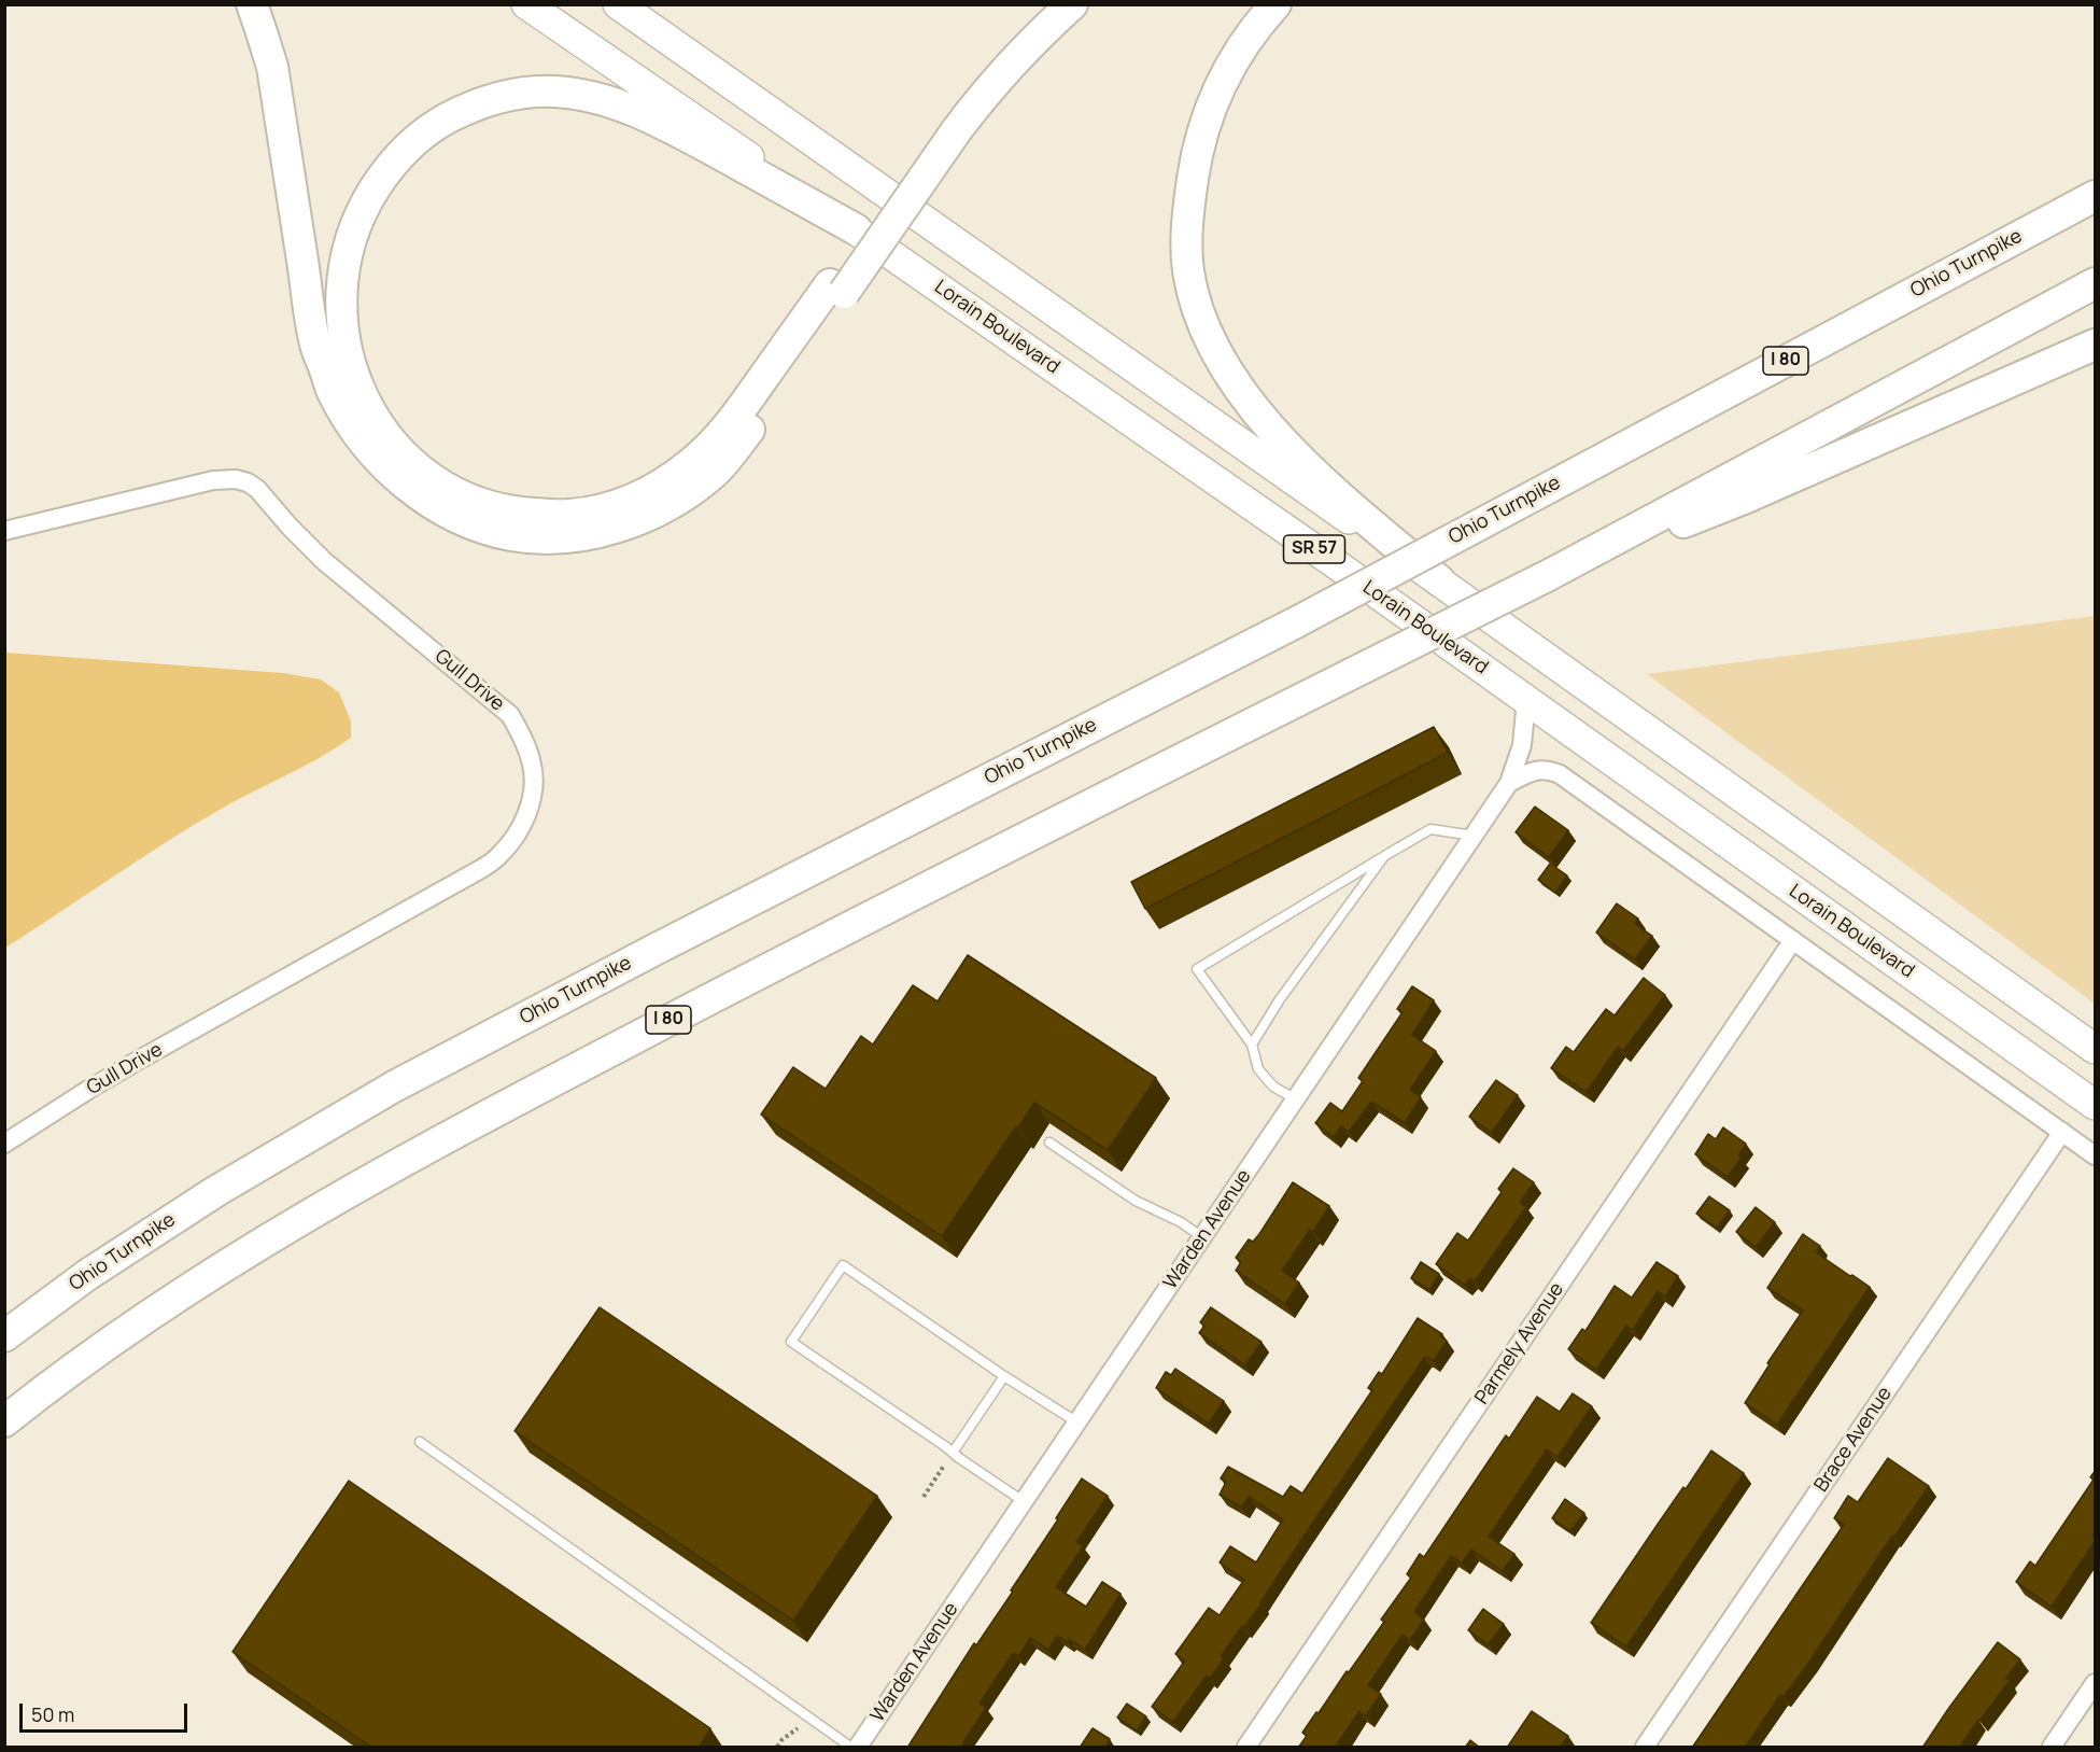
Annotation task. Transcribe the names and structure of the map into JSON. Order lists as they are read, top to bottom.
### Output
{
  "streets": {
    "highway": [
      "Ohio Turnpike",
      "Lorain Boulevard",
      "I 80",
      "SR 57"
    ],
    "street": [
      "Gull Drive",
      "Warden Avenue",
      "Parmely Avenue",
      "Brace Avenue"
    ]
  },
  "crossings": [
    ["Lorain Boulevard", "Warden Avenue"],
    ["Lorain Boulevard", "Parmely Avenue"],
    ["Lorain Boulevard", "Brace Avenue"]
  ],
  "scale_bar": "50 m"
}
